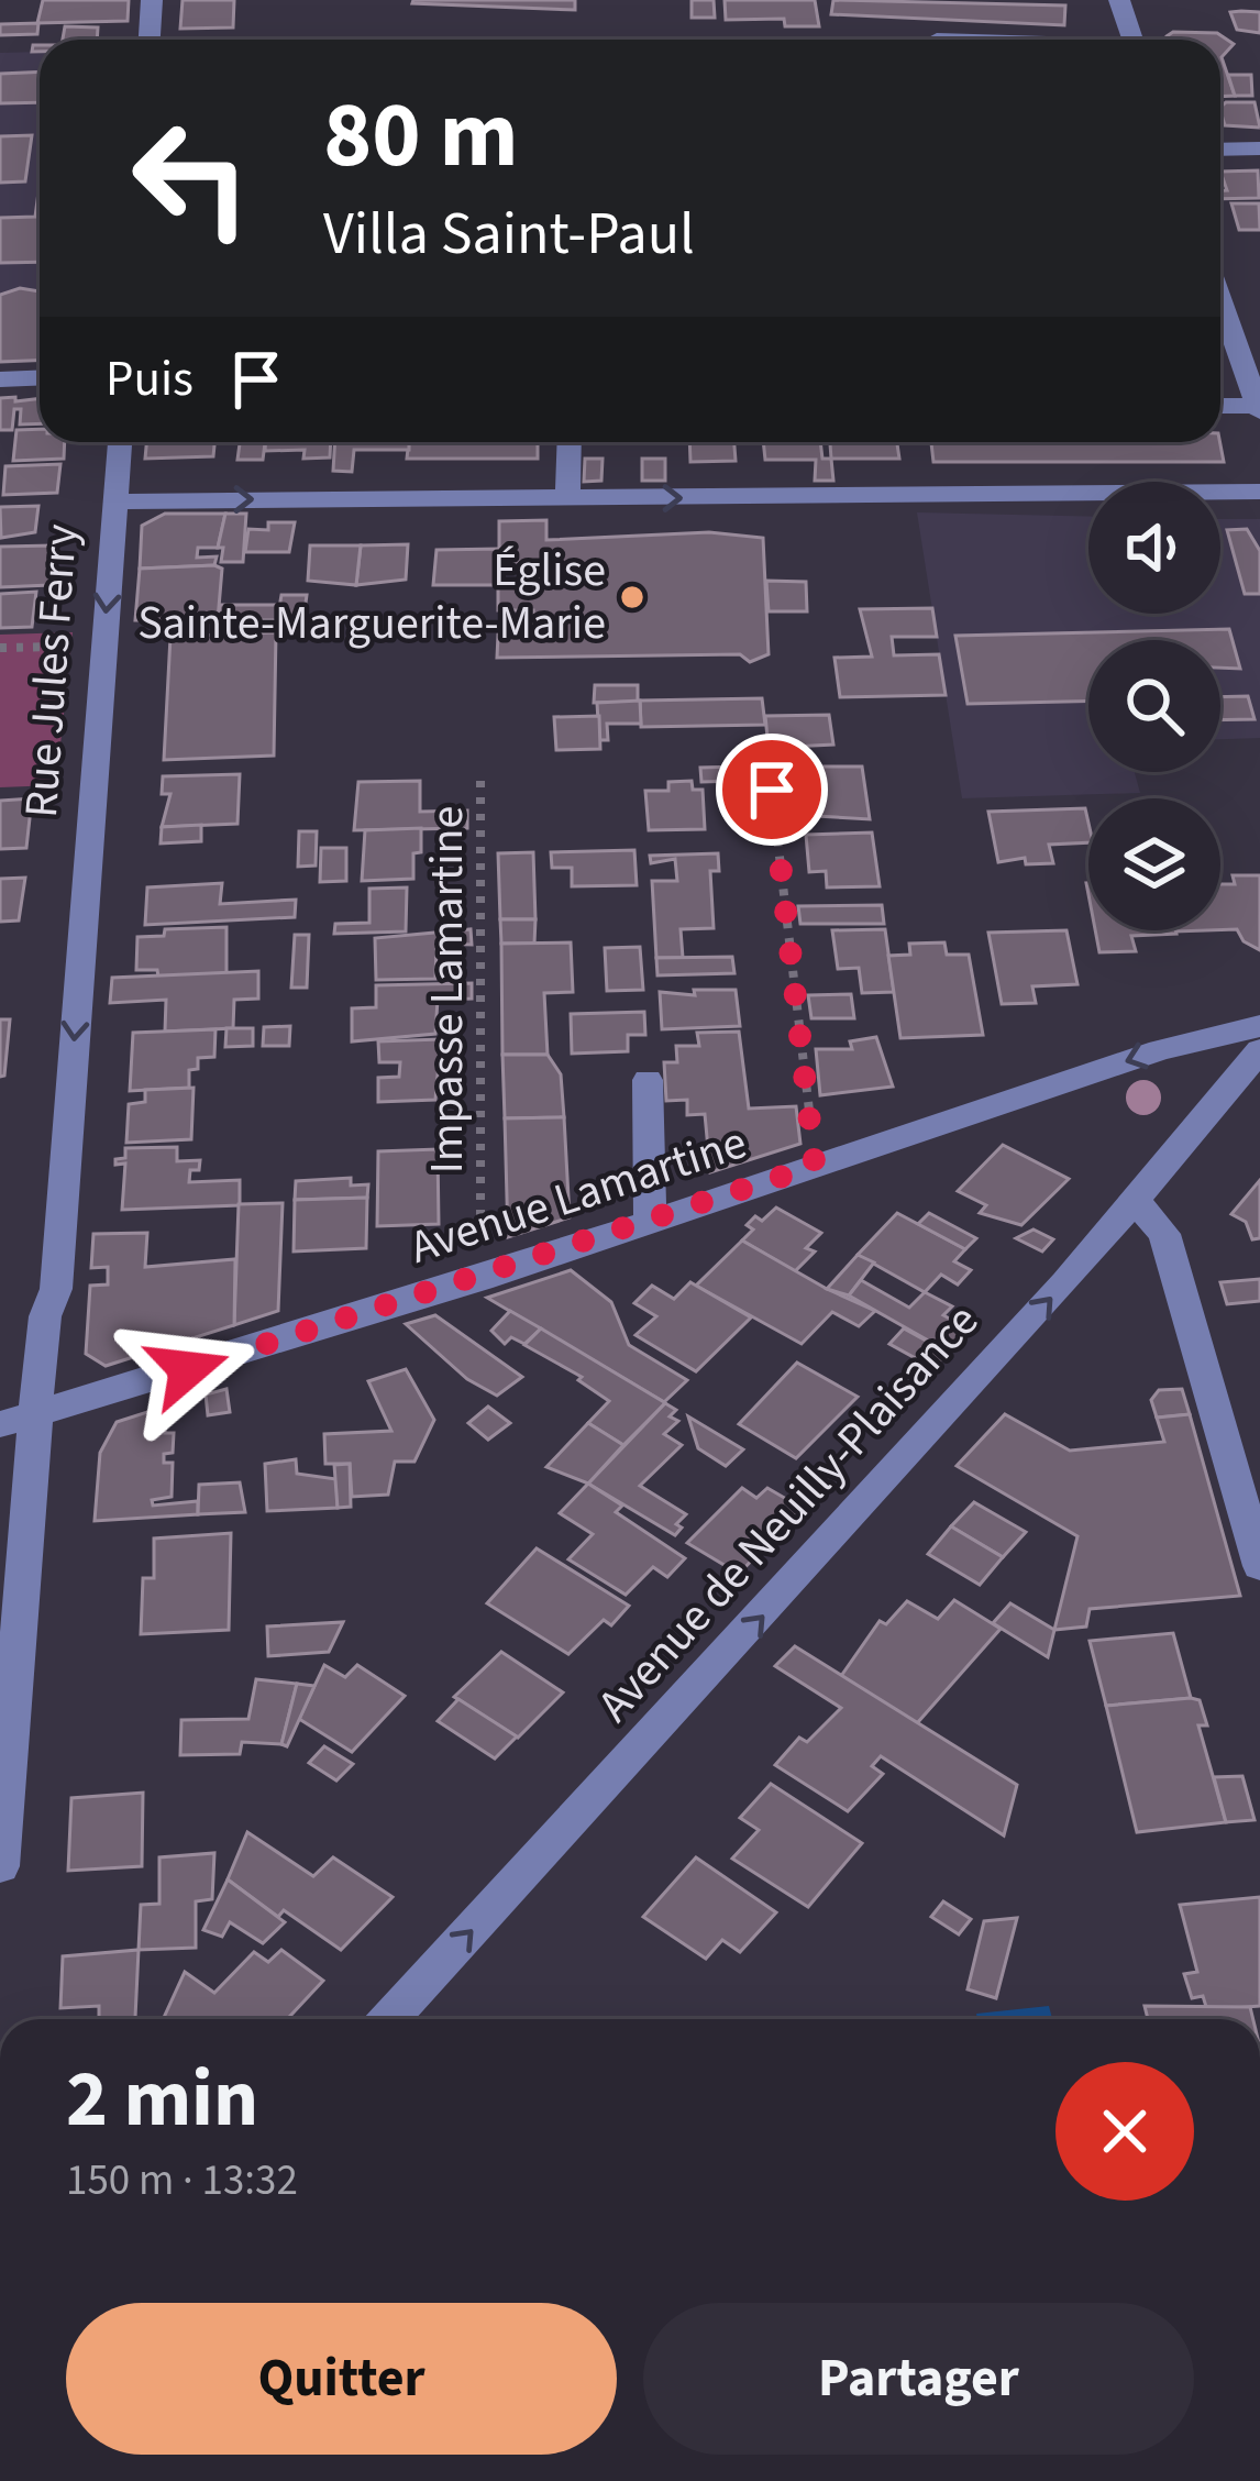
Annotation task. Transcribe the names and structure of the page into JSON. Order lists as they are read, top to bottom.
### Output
{
  "streets": {
    "street": ["Rue Jules Ferry", "Avenue Lamartine", "Avenue de Neuilly-Plaisance"],
    "path": ["Impasse Lamartine"]
  },
  "crossings": [
    ["Rue Jules Ferry", "Avenue Lamartine"],
    ["Impasse Lamartine", "Avenue Lamartine"]
  ],
  "one_way": ["Rue Jules Ferry", "Avenue Lamartine", "Avenue de Neuilly-Plaisance"],
  "places": ["Église Sainte-Marguerite-Marie"],
  "page": {
    "turn": ["80 m", "Villa Saint-Paul"],
    "then": "Puis",
    "heading": ["2 min", "150 m · 13:32"],
    "buttons": ["Quitter", "Partager"]
  }
}
